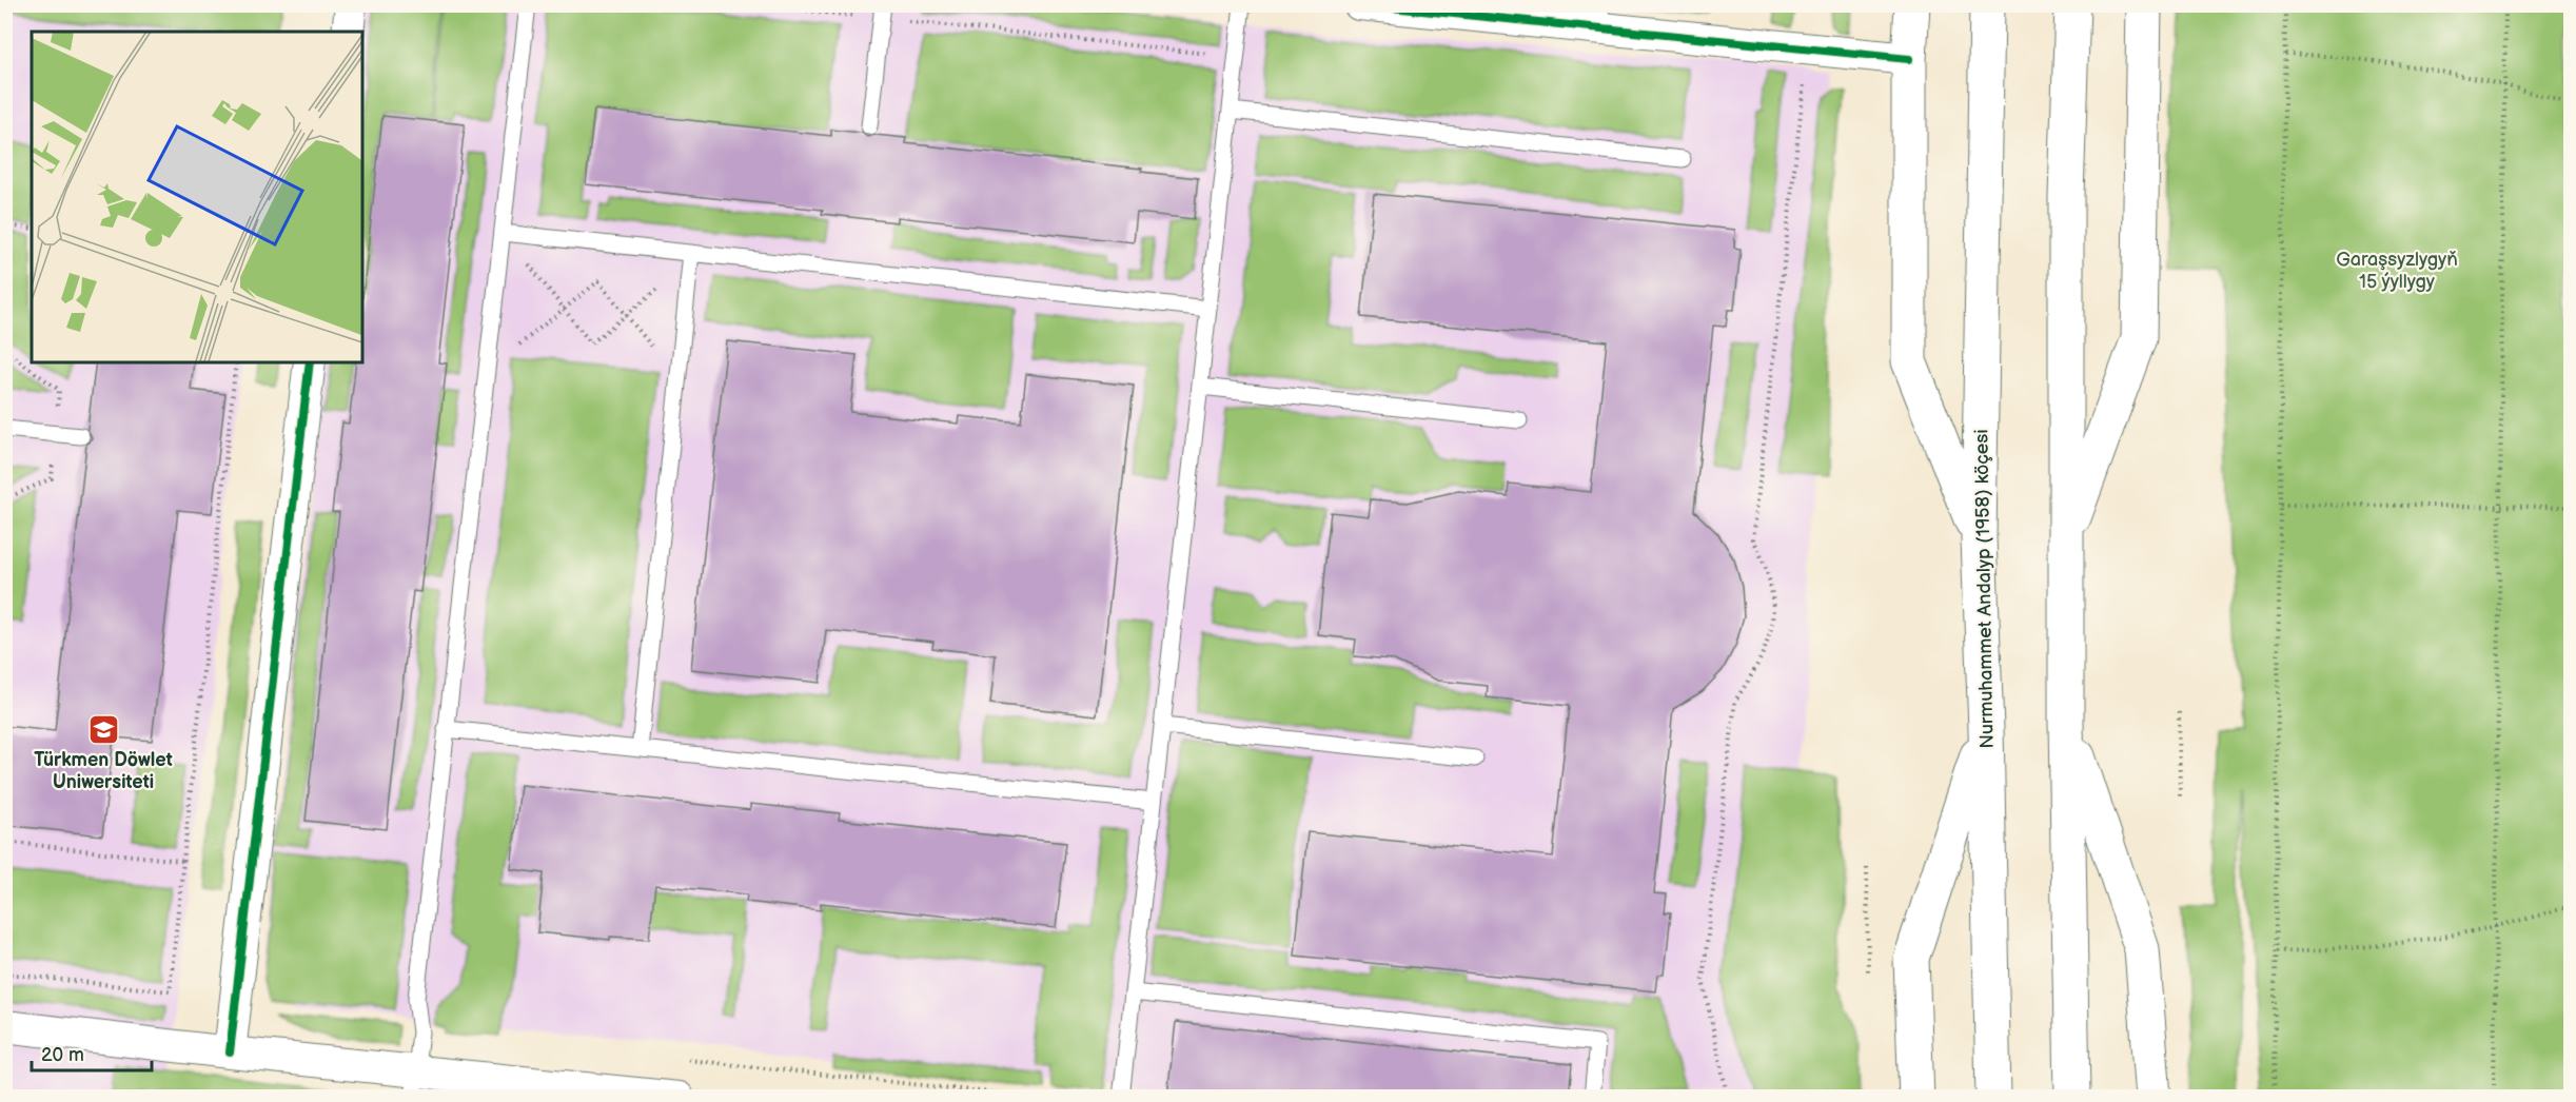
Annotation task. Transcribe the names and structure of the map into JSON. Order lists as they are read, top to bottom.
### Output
{
  "streets": {
    "main road": ["Nurmuhammet Andalyp (1958) köçesi"]
  },
  "parks": ["Garaşsyzlygyň 15 ýyllygy"],
  "places": {
    "school or university": ["Türkmen Döwlet Uniwersiteti"]
  },
  "scale_bar": "20 m"
}
